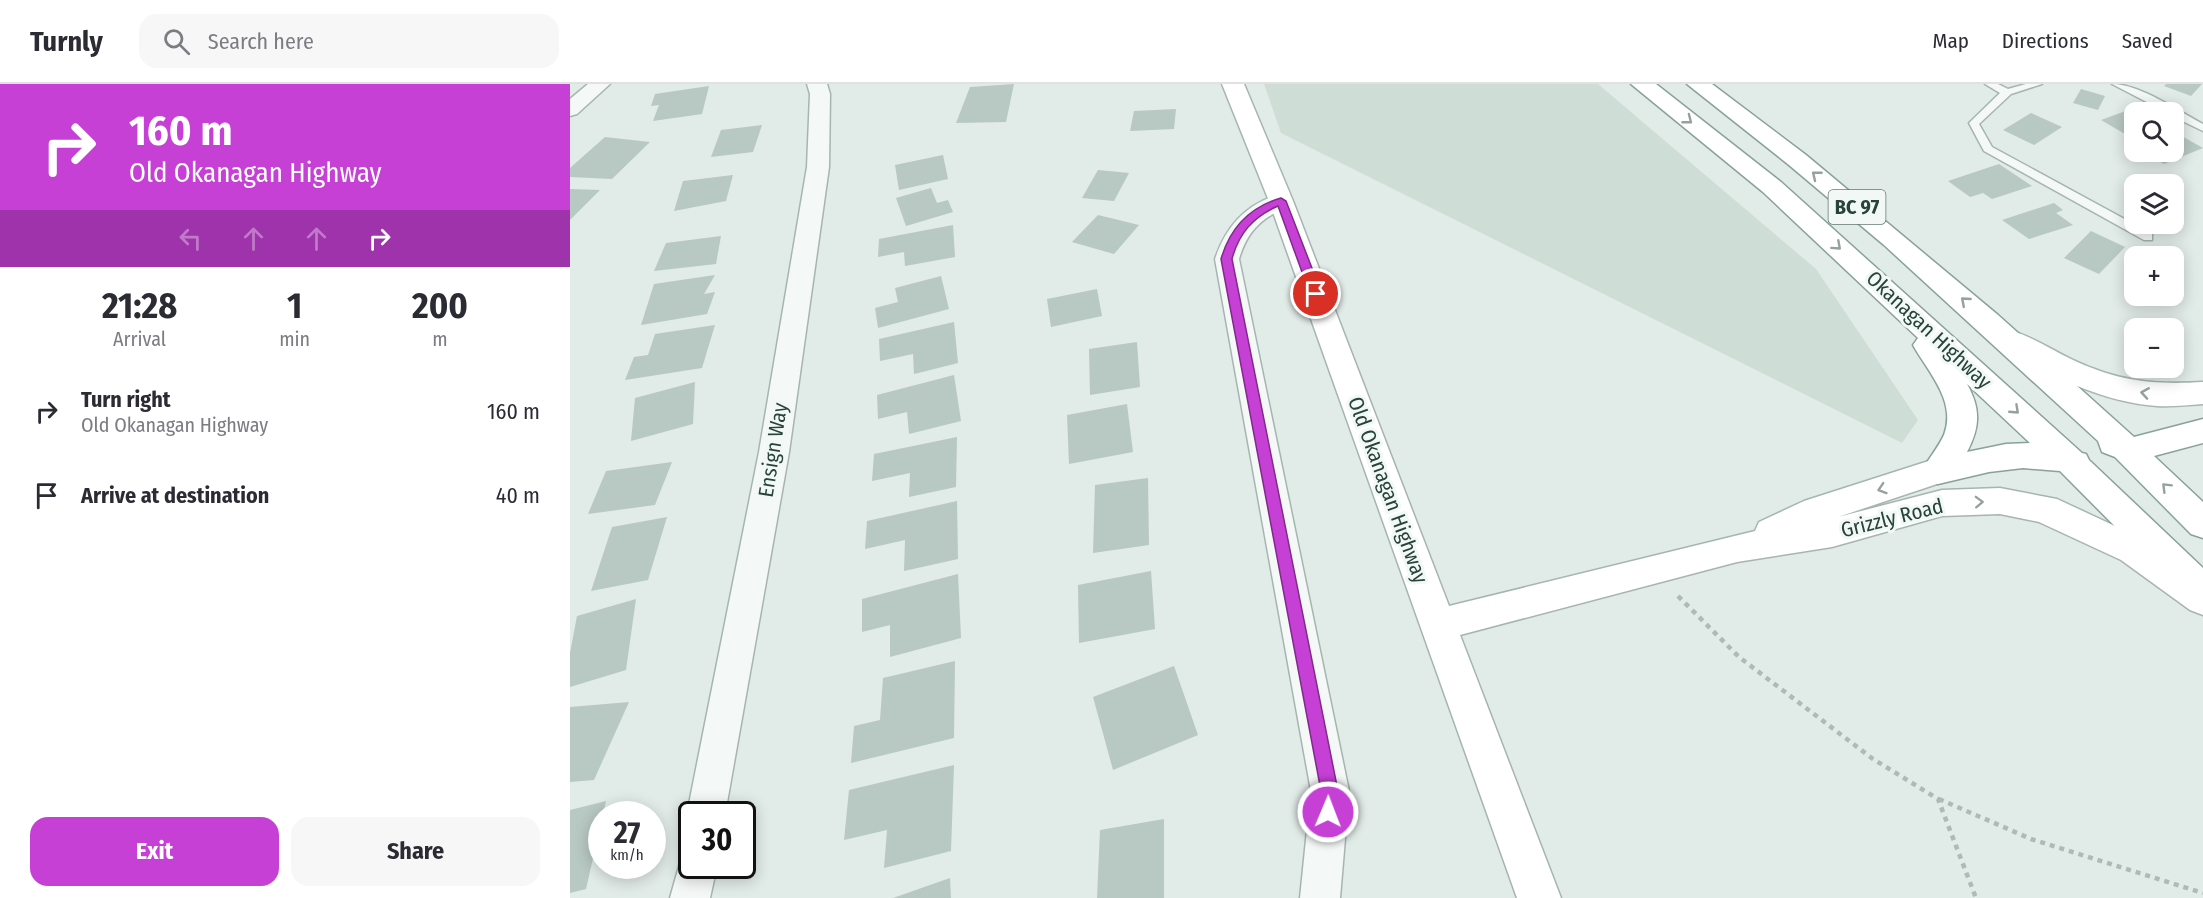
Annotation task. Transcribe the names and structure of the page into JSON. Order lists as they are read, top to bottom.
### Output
{
  "streets": {
    "main road": [
      "BC 97",
      "Okanagan Highway",
      "Old Okanagan Highway",
      "Grizzly Road"
    ],
    "street": ["Ensign Way"]
  },
  "crossings": [
    ["Okanagan Highway", "Grizzly Road"],
    ["Old Okanagan Highway", "Grizzly Road"]
  ],
  "page": {
    "header": "Turnly",
    "search": "Search here",
    "nav": ["Map", "Directions", "Saved"],
    "turn": ["160 m", "Old Okanagan Highway"],
    "map_buttons": ["+", "−"],
    "eta": [
      "21:28",
      "Arrival",
      "1",
      "min",
      "200",
      "m"
    ],
    "list": [
      {
        "name": "Turn right",
        "note": "Old Okanagan Highway",
        "value": "160 m"
      },
      {
        "name": "Arrive at destination",
        "value": "40 m"
      }
    ],
    "speed": "27 km/h",
    "limit": "30",
    "buttons": ["Exit", "Share"]
  }
}
